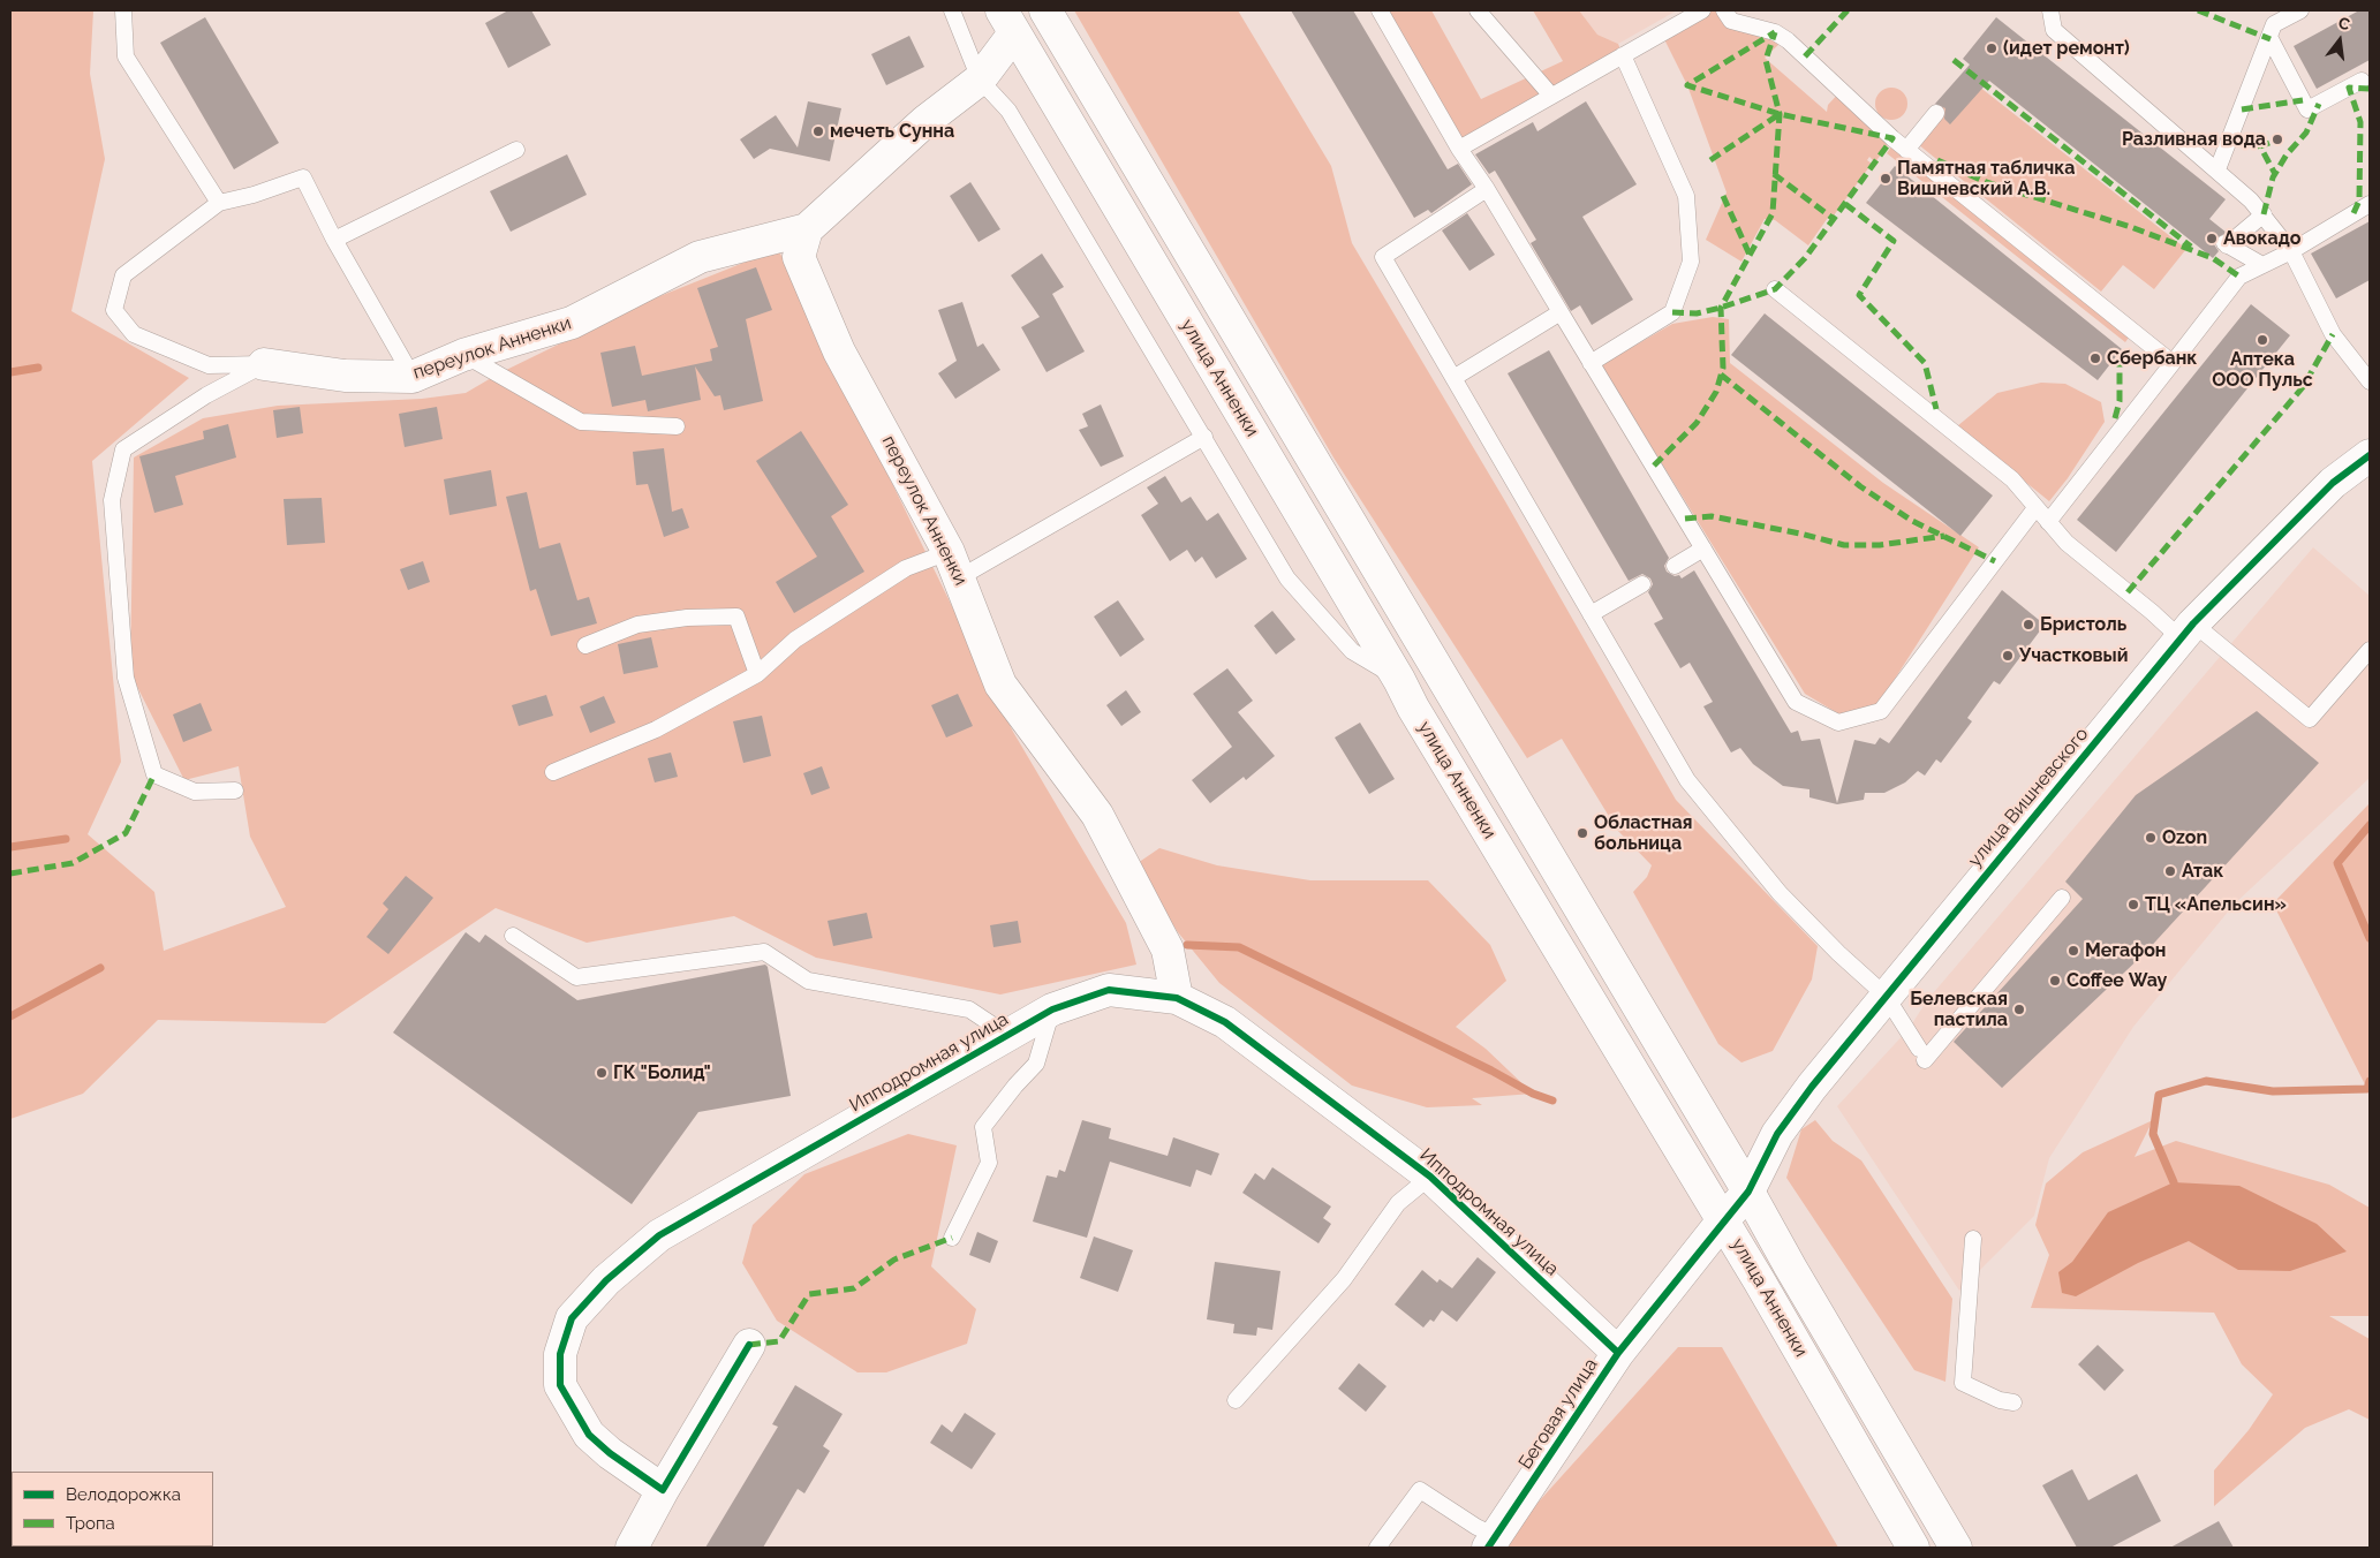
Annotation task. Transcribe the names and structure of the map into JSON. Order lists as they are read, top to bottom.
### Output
{
  "streets": {
    "street": [
      "переулок Анненки",
      "улица Анненки",
      "улица Вишневского",
      "Ипподромная улица",
      "Беговая улица"
    ]
  },
  "crossings": [
    ["переулок Анненки", "улица Анненки"],
    ["переулок Анненки", "Ипподромная улица"],
    ["улица Анненки", "улица Вишневского"],
    ["улица Анненки", "Беговая улица"],
    ["улица Вишневского", "Беговая улица"],
    ["Ипподромная улица", "Беговая улица"]
  ],
  "places": [
    "(идет ремонт)",
    "мечеть Сунна",
    "Разливная вода",
    "Памятная табличка Вишневский А.В.",
    "Авокадо",
    "Аптека ООО Пульс",
    "Сбербанк",
    "Бристоль",
    "Участковый",
    "Областная больница",
    "Ozon",
    "Атак",
    "ТЦ «Апельсин»",
    "Мегафон",
    "Coffee Way",
    "Белевская пастила",
    "ГК \"Болид\""
  ],
  "legend": ["Велодорожка", "Тропа"],
  "north": "top"
}
